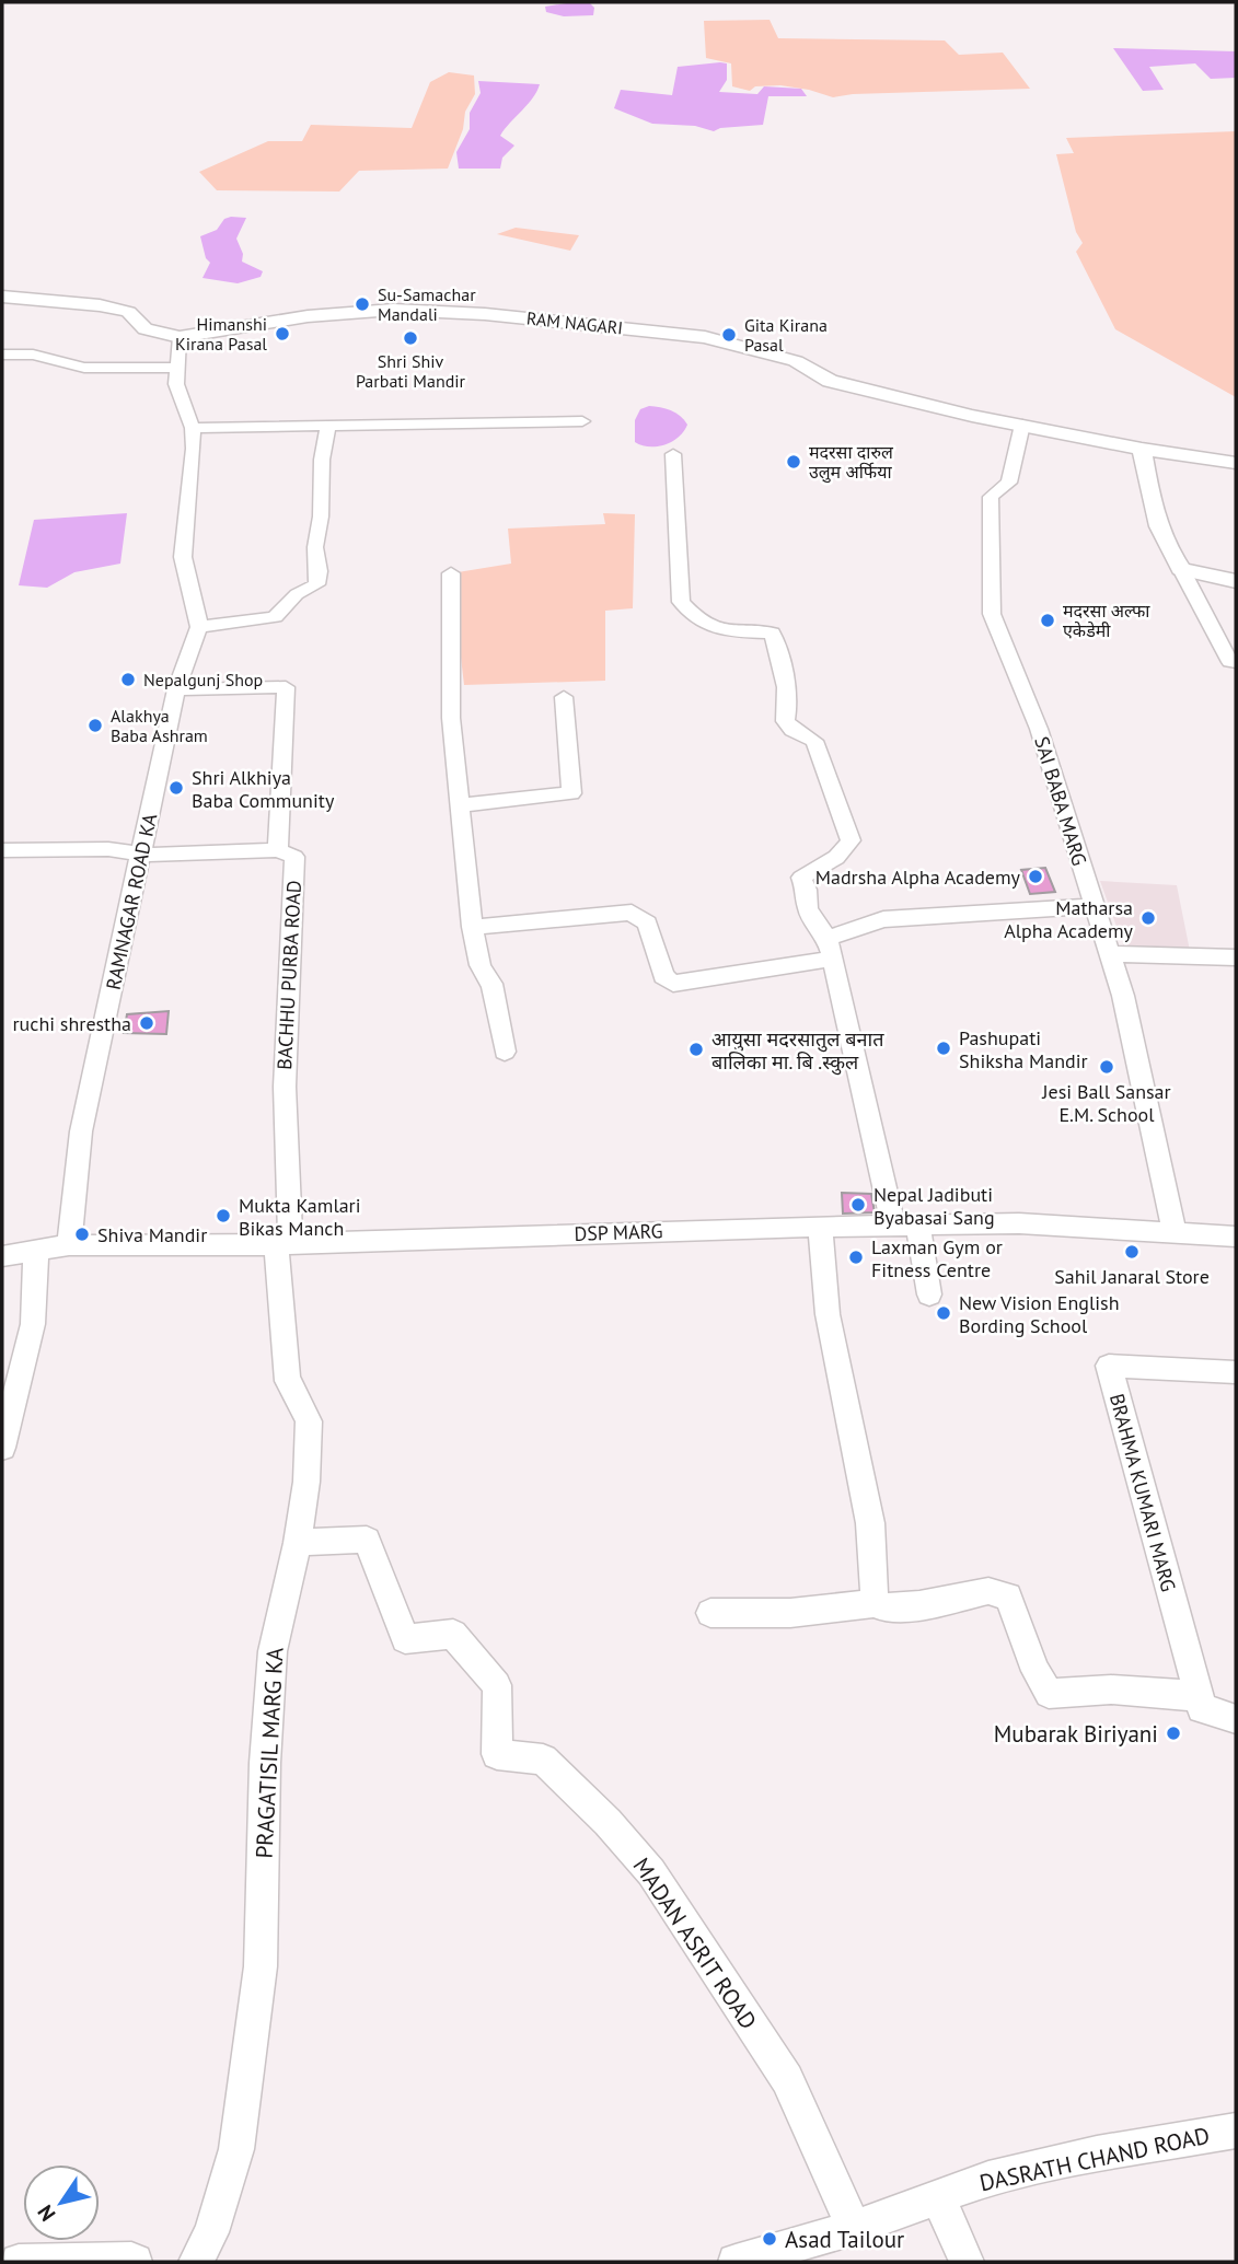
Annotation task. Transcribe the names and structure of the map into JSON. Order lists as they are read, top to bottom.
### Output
{
  "streets": {
    "main road": ["RAM NAGARI"],
    "street": [
      "SAI BABA MARG",
      "RAMNAGAR ROAD KA",
      "BACHHU PURBA ROAD",
      "DSP MARG",
      "BRAHMA KUMARI MARG",
      "PRAGATISIL MARG KA",
      "MADAN ASRIT ROAD",
      "DASRATH CHAND ROAD"
    ]
  },
  "crossings": [
    ["RAM NAGARI", "SAI BABA MARG"],
    ["SAI BABA MARG", "DSP MARG"],
    ["RAMNAGAR ROAD KA", "DSP MARG"],
    ["BACHHU PURBA ROAD", "DSP MARG"],
    ["BACHHU PURBA ROAD", "PRAGATISIL MARG KA"],
    ["DSP MARG", "PRAGATISIL MARG KA"],
    ["PRAGATISIL MARG KA", "MADAN ASRIT ROAD"],
    ["MADAN ASRIT ROAD", "DASRATH CHAND ROAD"]
  ],
  "places": [
    "Su-Samachar Mandali",
    "Himanshi Kirana Pasal",
    "Gita Kirana Pasal",
    "Shri Shiv Parbati Mandir",
    "मदरसा दारुल उलुम अर्फिया",
    "मदरसा अल्फा एकेडेमी",
    "Nepalgunj Shop",
    "Alakhya Baba Ashram",
    "Shri Alkhiya Baba Community",
    "Madrsha Alpha Academy",
    "Matharsa Alpha Academy",
    "ruchi shrestha",
    "Pashupati Shiksha Mandir",
    "आयुसा मदरसातुल बनात बालिका मा. बि .स्कुल",
    "Jesi Ball Sansar E.M. School",
    "Nepal Jadibuti Byabasai Sang",
    "Mukta Kamlari Bikas Manch",
    "Shiva Mandir",
    "Sahil Janaral Store",
    "Laxman Gym or Fitness Centre",
    "New Vision English Bording School",
    "Mubarak Biriyani",
    "Asad Tailour"
  ],
  "north": "bottom left"
}
